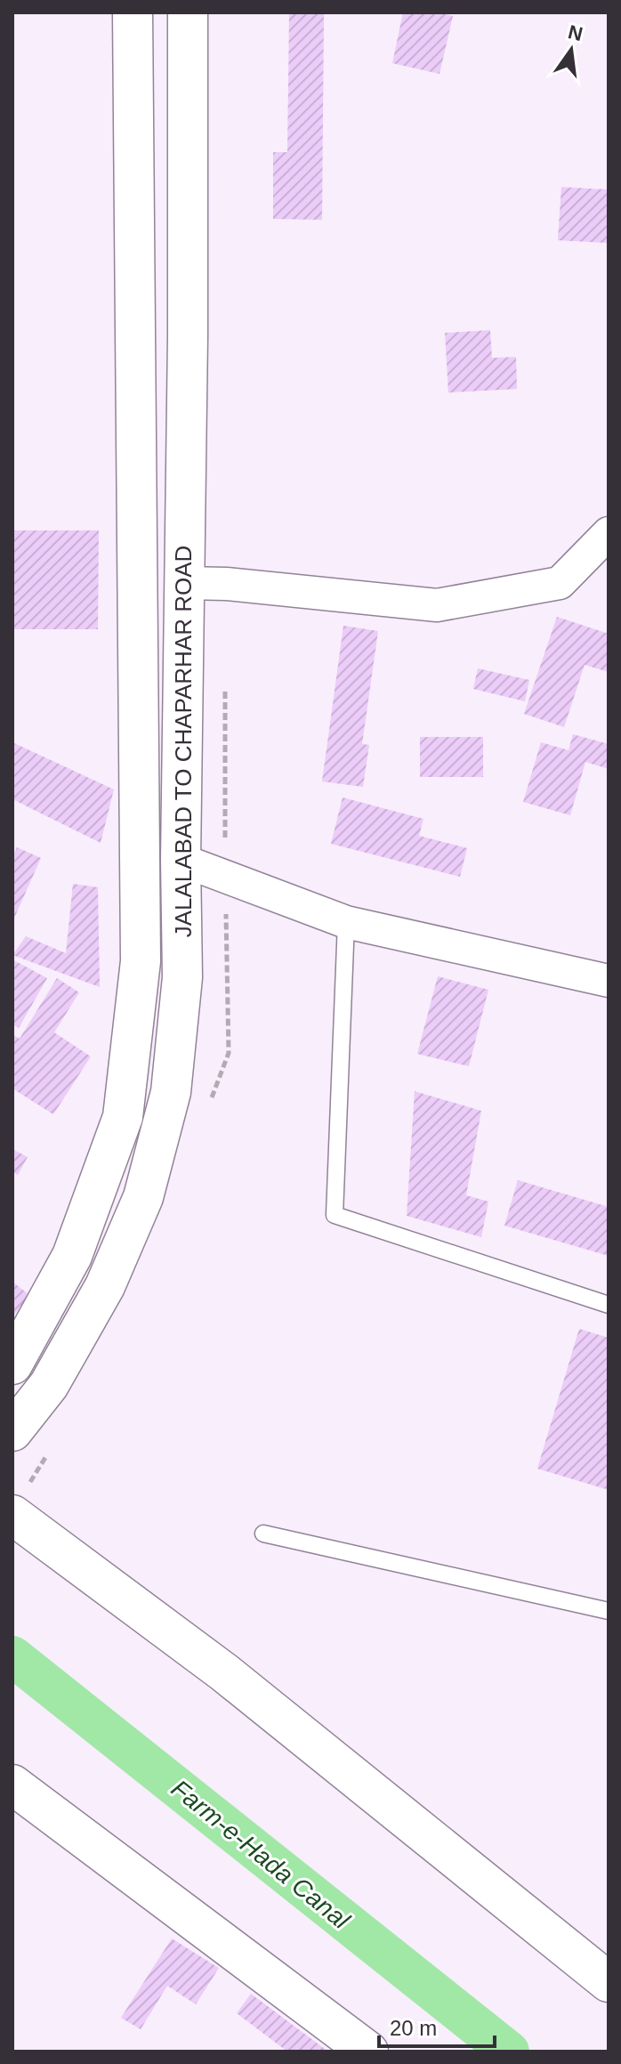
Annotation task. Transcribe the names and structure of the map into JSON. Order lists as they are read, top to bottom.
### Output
{
  "streets": {
    "main road": ["JALALABAD TO CHAPARHAR ROAD"]
  },
  "water": ["Farm-e-Hada Canal"],
  "scale_bar": "20 m",
  "north": "top"
}
